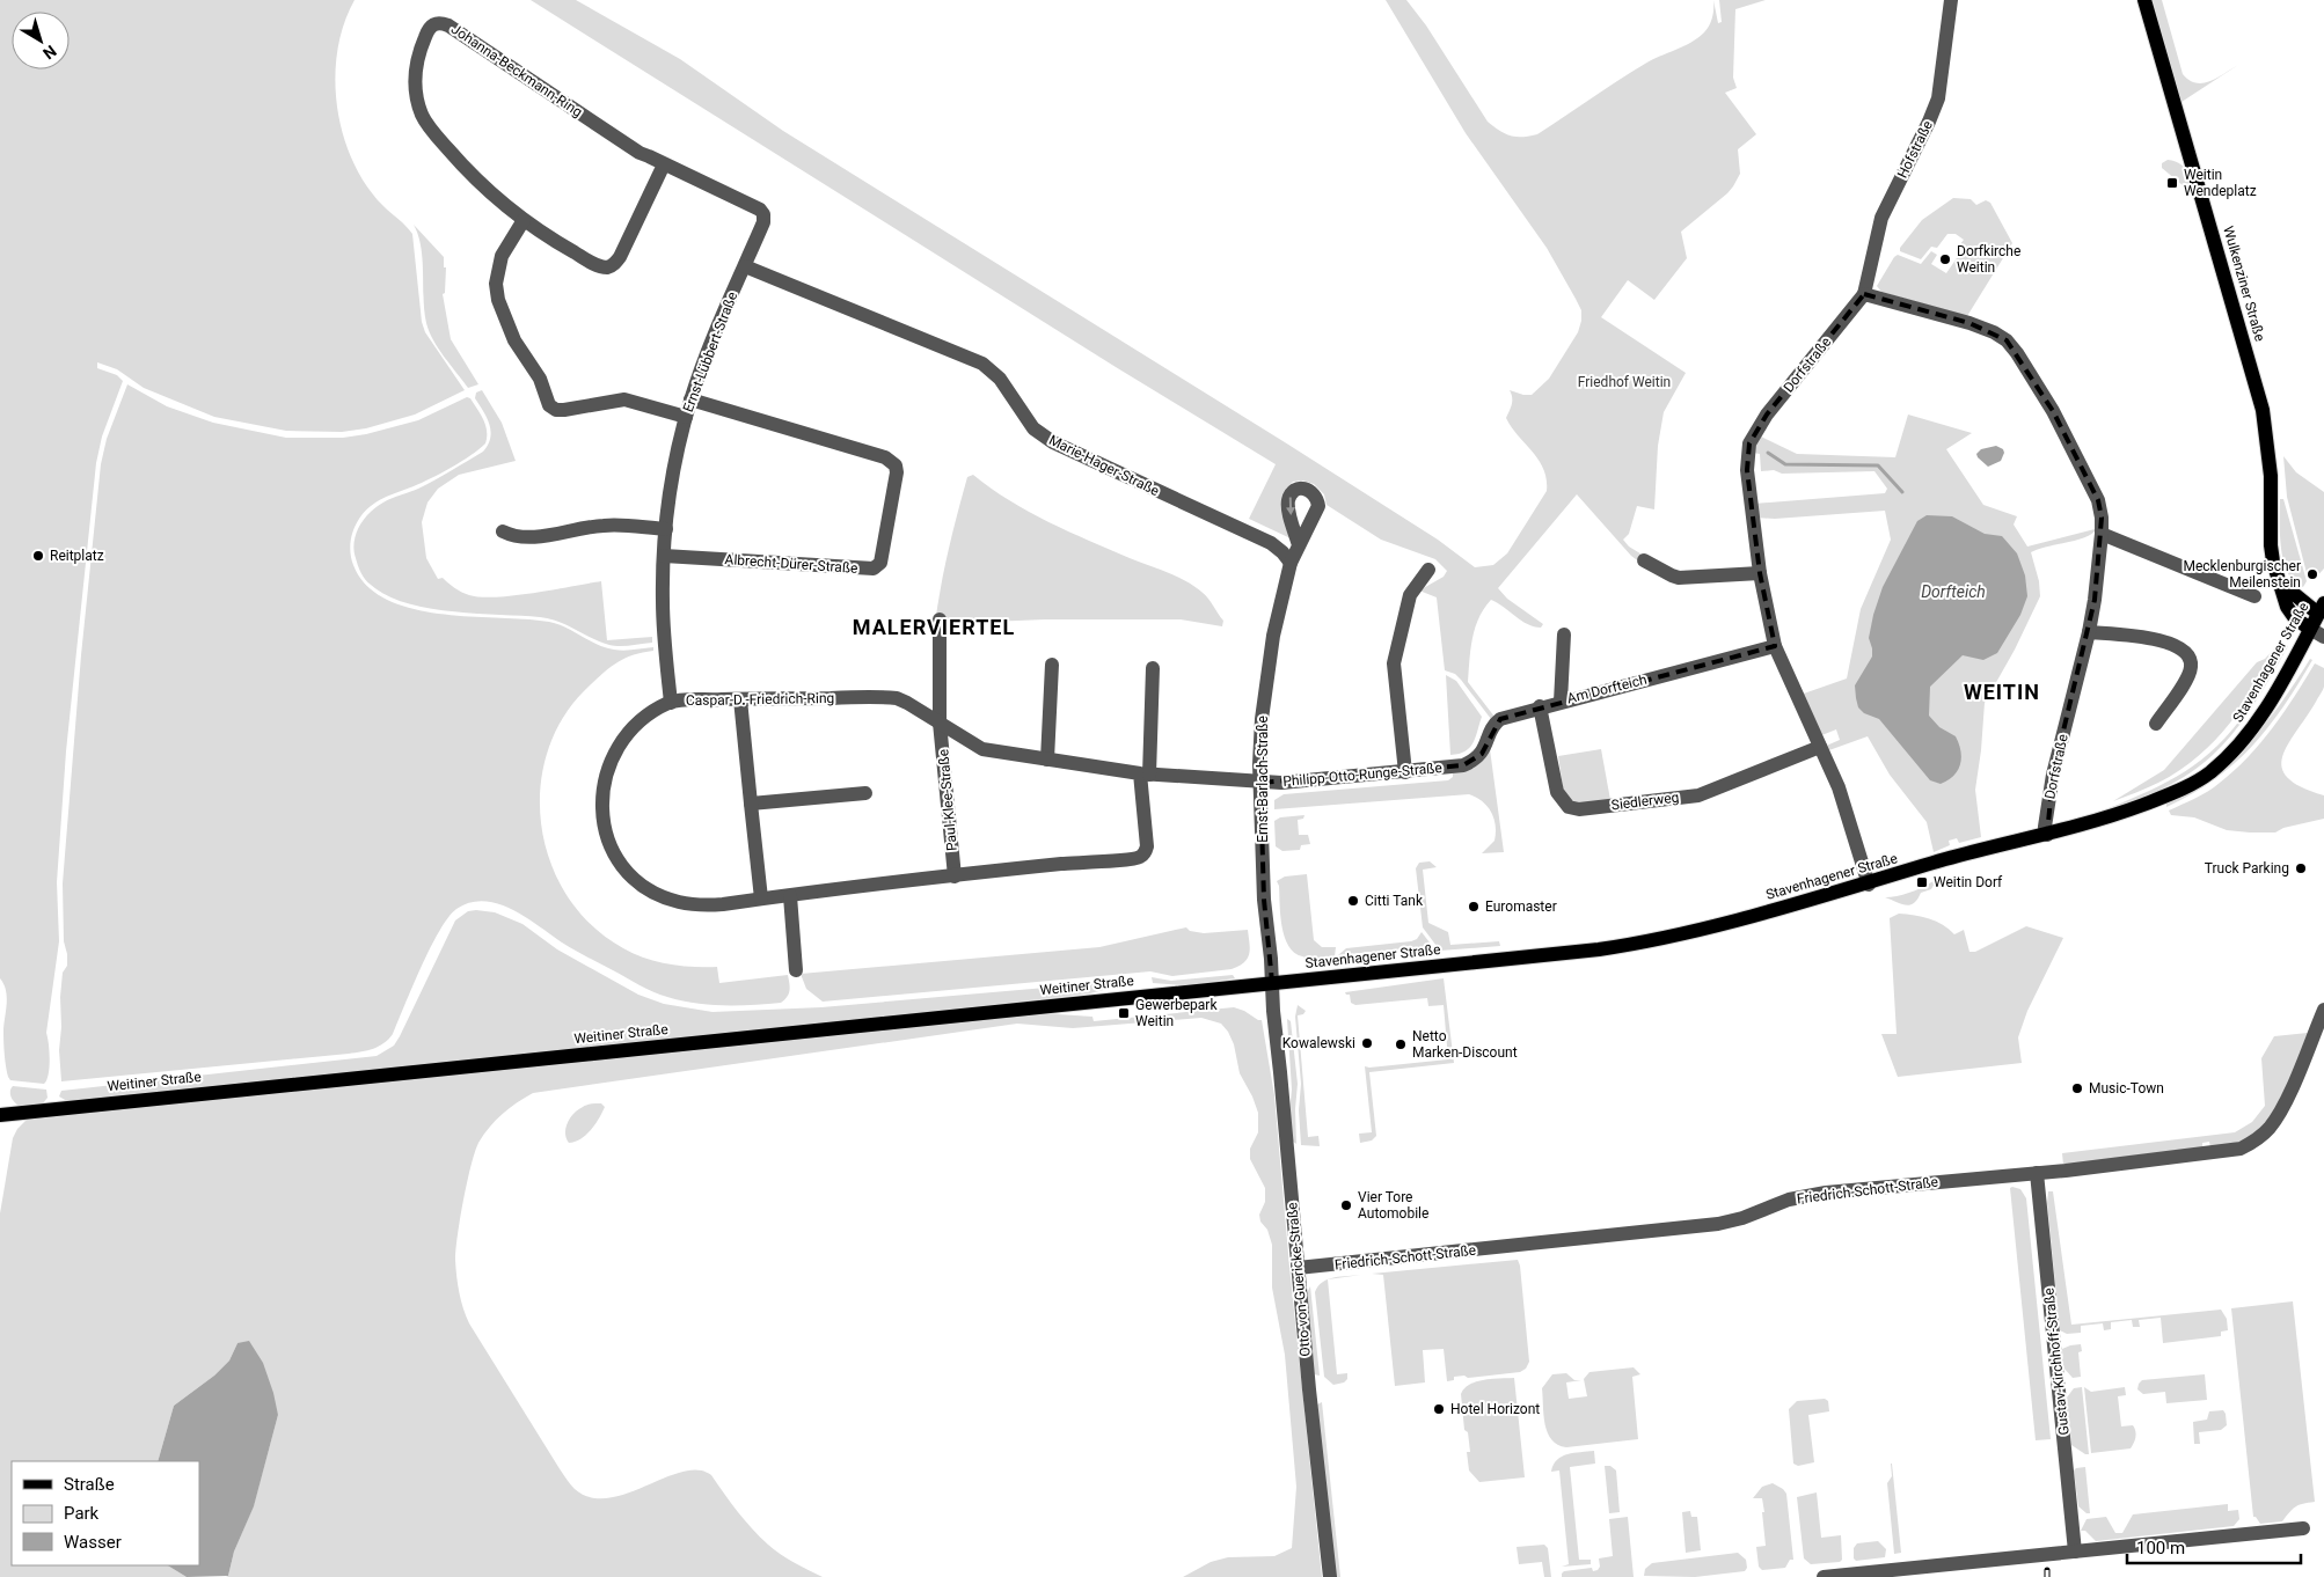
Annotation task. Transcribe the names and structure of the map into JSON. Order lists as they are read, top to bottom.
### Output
{
  "streets": {
    "main road": ["Wulkenziner Straße", "Stavenhagener Straße", "Weitiner Straße"],
    "street": [
      "Johanna-Beckmann-Ring",
      "Hofstraße",
      "Ernst-Lübbert-Straße",
      "Dorfstraße",
      "Marie-Hager-Straße",
      "Albrecht-Dürer-Straße",
      "Am Dorfteich",
      "Caspar-D.-Friedrich-Ring",
      "Philipp-Otto-Runge-Straße",
      "Ernst-Barlach-Straße",
      "Paul-Klee-Straße",
      "Siedlerweg",
      "Friedrich-Schott-Straße",
      "Otto-von-Guericke-Straße",
      "Gustav-Kirchhoff-Straße"
    ]
  },
  "crossings": [
    ["Johanna-Beckmann-Ring", "Ernst-Lübbert-Straße"],
    ["Hofstraße", "Dorfstraße"],
    ["Wulkenziner Straße", "Stavenhagener Straße"],
    ["Ernst-Lübbert-Straße", "Marie-Hager-Straße"],
    ["Ernst-Lübbert-Straße", "Albrecht-Dürer-Straße"],
    ["Ernst-Lübbert-Straße", "Caspar-D.-Friedrich-Ring"],
    ["Dorfstraße", "Stavenhagener Straße"],
    ["Dorfstraße", "Am Dorfteich"],
    ["Dorfstraße", "Siedlerweg"],
    ["Marie-Hager-Straße", "Ernst-Barlach-Straße"],
    ["Stavenhagener Straße", "Ernst-Barlach-Straße"],
    ["Stavenhagener Straße", "Weitiner Straße"],
    ["Stavenhagener Straße", "Otto-von-Guericke-Straße"],
    ["Am Dorfteich", "Philipp-Otto-Runge-Straße"],
    ["Am Dorfteich", "Siedlerweg"],
    ["Caspar-D.-Friedrich-Ring", "Philipp-Otto-Runge-Straße"],
    ["Caspar-D.-Friedrich-Ring", "Ernst-Barlach-Straße"],
    ["Caspar-D.-Friedrich-Ring", "Paul-Klee-Straße"],
    ["Philipp-Otto-Runge-Straße", "Ernst-Barlach-Straße"],
    ["Ernst-Barlach-Straße", "Otto-von-Guericke-Straße"],
    ["Friedrich-Schott-Straße", "Otto-von-Guericke-Straße"],
    ["Friedrich-Schott-Straße", "Gustav-Kirchhoff-Straße"]
  ],
  "districts": ["MALERVIERTEL", "WEITIN"],
  "water": ["Dorfteich"],
  "parks": ["Friedhof Weitin"],
  "places": {
    "transit": ["Weitin Wendeplatz", "Weitin Dorf", "Gewerbepark Weitin"],
    "other": [
      "Dorfkirche Weitin",
      "Reitplatz",
      "Mecklenburgischer Meilenstein",
      "Truck Parking",
      "Citti Tank",
      "Euromaster",
      "Kowalewski",
      "Netto Marken-Discount",
      "Music-Town",
      "Vier Tore Automobile",
      "Hotel Horizont"
    ]
  },
  "legend": ["Straße", "Park", "Wasser"],
  "scale_bar": "100 m",
  "north": "bottom right"
}
